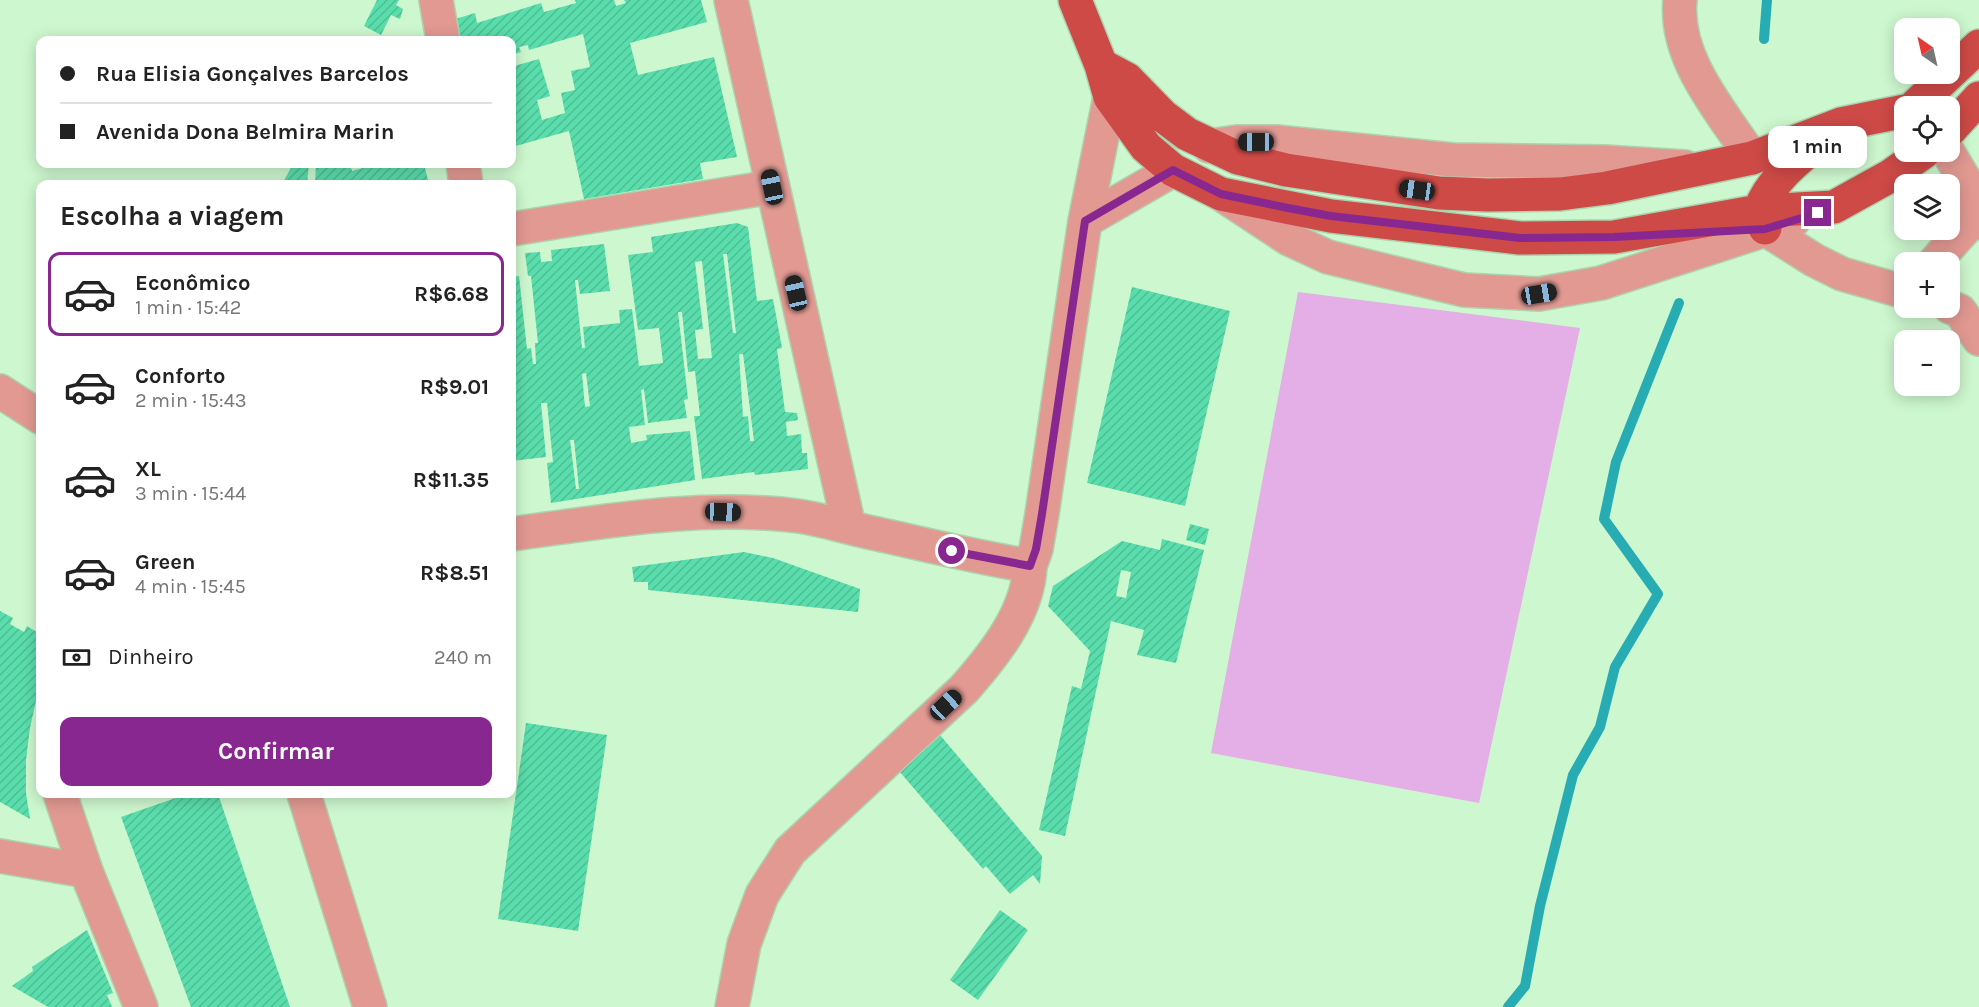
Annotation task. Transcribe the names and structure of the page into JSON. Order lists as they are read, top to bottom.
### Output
{
  "north": "top left",
  "page": {
    "map_buttons": ["+", "−"],
    "banner": ["Rua Elisia Gonçalves Barcelos", "Avenida Dona Belmira Marin"],
    "bubble": "1 min",
    "heading": "Escolha a viagem",
    "list": [
      {
        "name": "Econômico",
        "note": "1 min · 15:42",
        "value": "R$6.68"
      },
      {
        "name": "Conforto",
        "note": "2 min · 15:43",
        "value": "R$9.01"
      },
      {
        "name": "XL",
        "note": "3 min · 15:44",
        "value": "R$11.35"
      },
      {
        "name": "Green",
        "note": "4 min · 15:45",
        "value": "R$8.51"
      }
    ],
    "pay": ["Dinheiro", "240 m"],
    "buttons": "Confirmar"
  }
}
